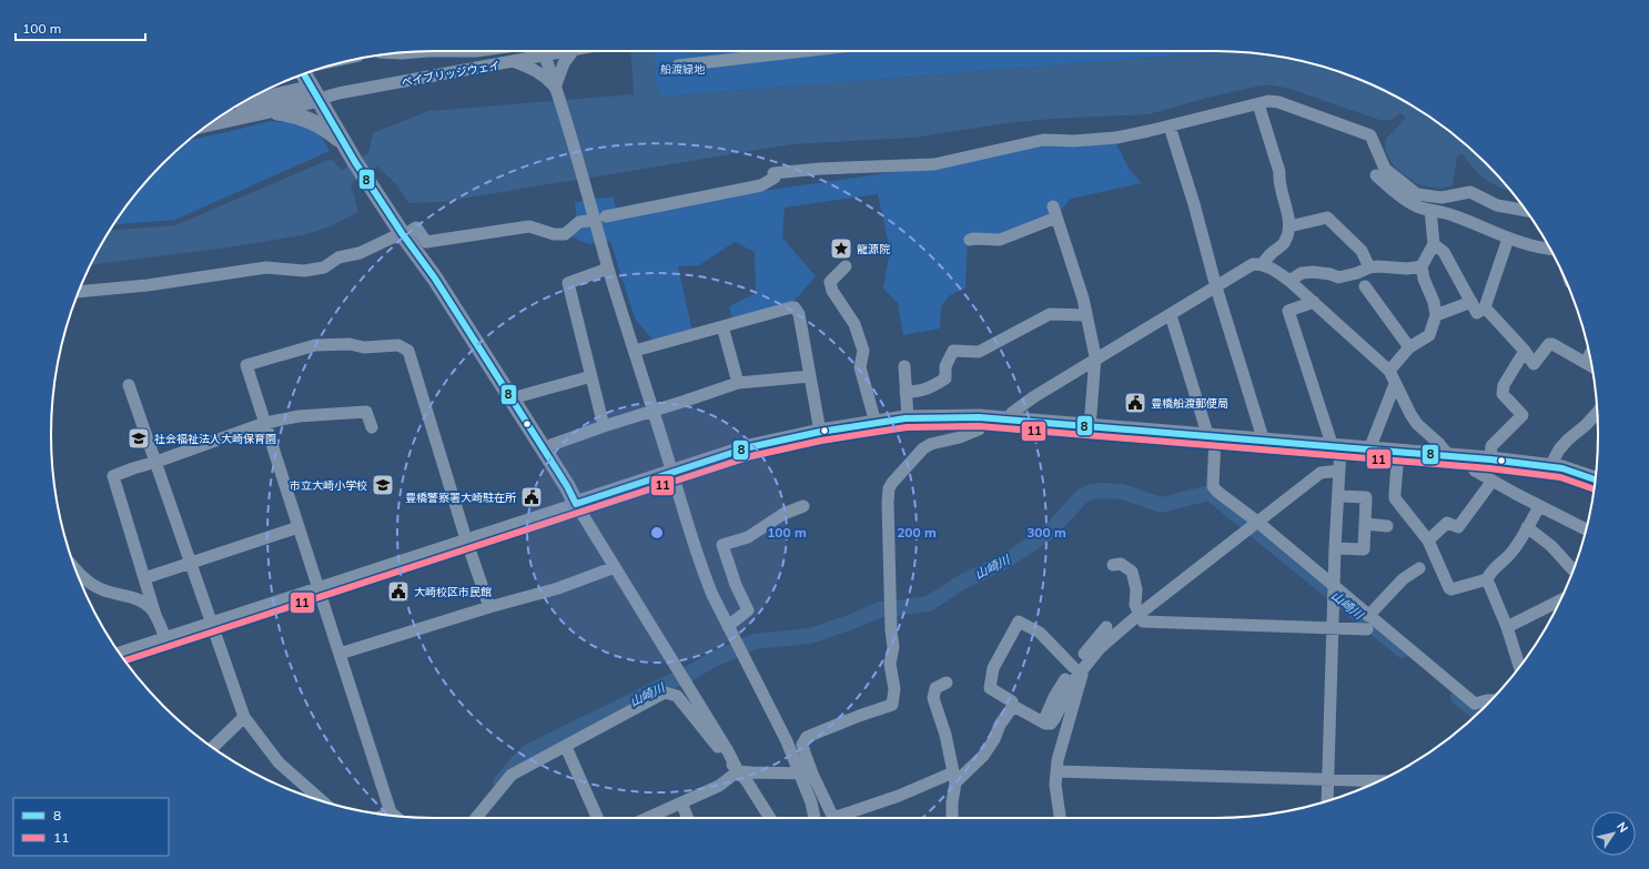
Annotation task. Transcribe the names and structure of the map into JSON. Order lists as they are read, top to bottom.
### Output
{
  "streets": {
    "street": ["ベイブリッジウェイ"]
  },
  "water": ["山崎川"],
  "parks": ["船渡緑地"],
  "places": {
    "place": ["龍源院"],
    "public building": ["豊橋船渡郵便局", "豊橋警察署大崎駐在所", "大崎校区市民館"],
    "school or university": ["社会福祉法人大崎保育園", "市立大崎小学校"]
  },
  "lines": ["transit line 8", "transit line 11"],
  "legend": ["8", "11"],
  "scale_bar": "100 m",
  "north": "top right",
  "rings": ["100 m", "200 m", "300 m"]
}
